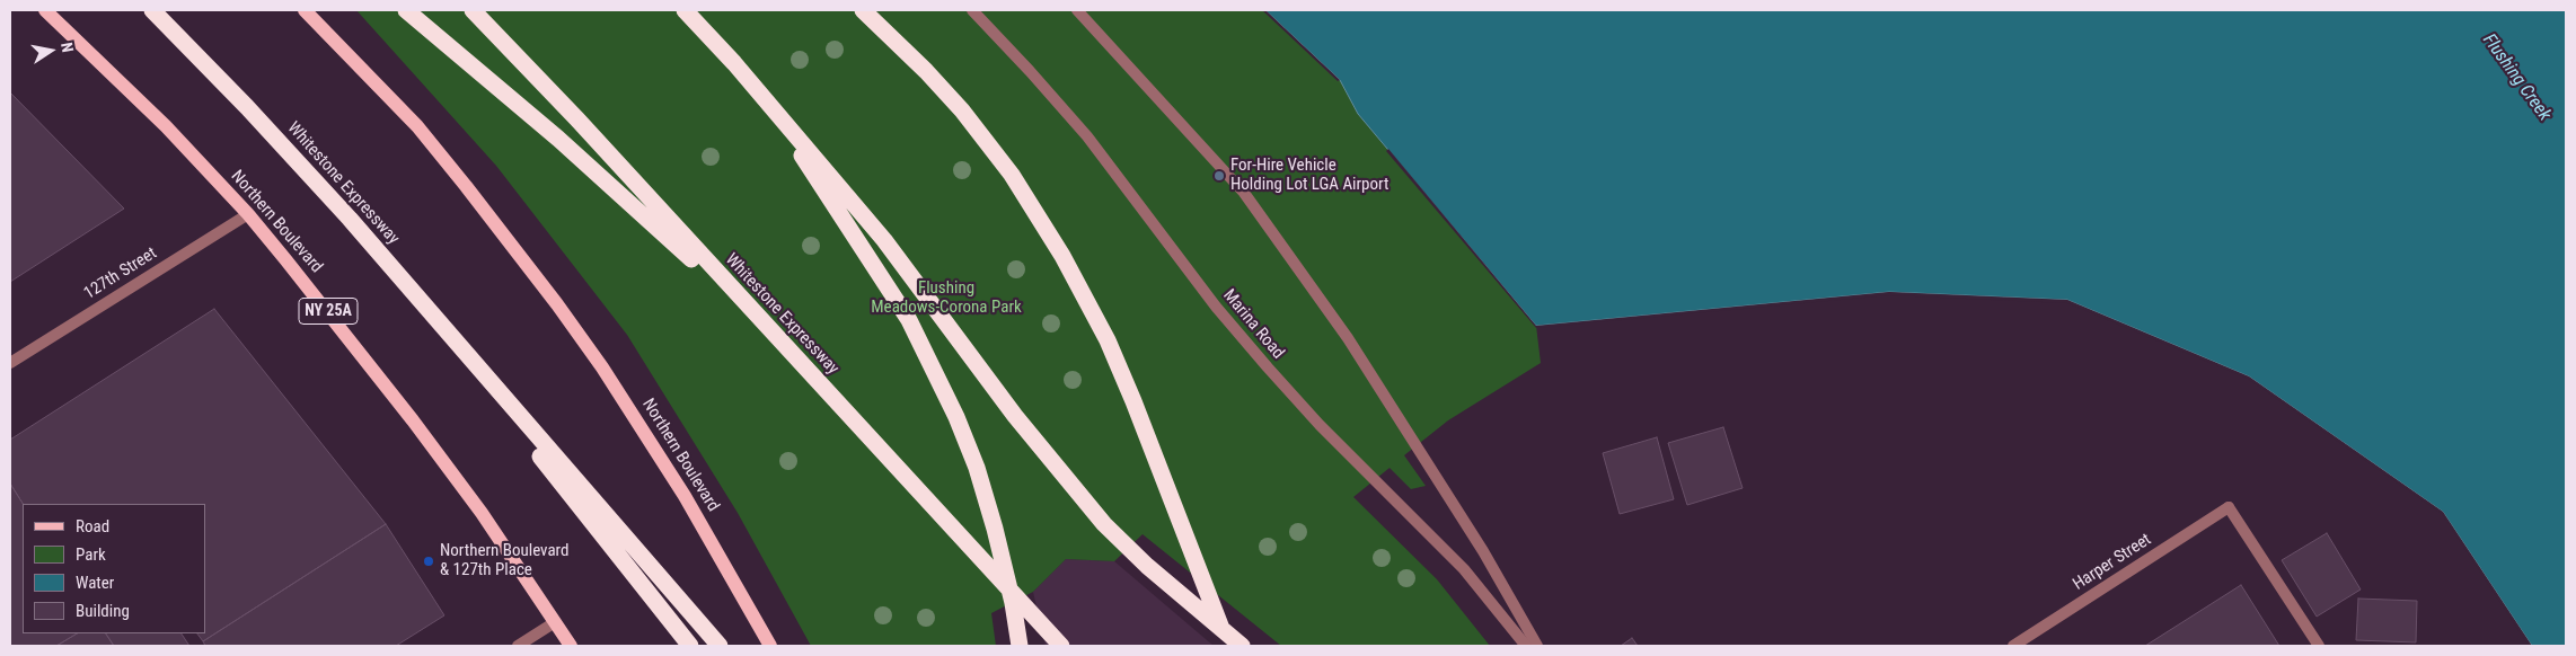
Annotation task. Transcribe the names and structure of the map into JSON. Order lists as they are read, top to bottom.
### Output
{
  "streets": {
    "highway": ["Whitestone Expressway"],
    "main road": ["Northern Boulevard", "NY 25A"],
    "street": ["127th Street", "Marina Road", "Harper Street"]
  },
  "crossings": [
    ["Northern Boulevard", "127th Street"]
  ],
  "water": ["Flushing Creek"],
  "parks": ["Flushing Meadows-Corona Park"],
  "places": ["For-Hire Vehicle Holding Lot LGA Airport", "Northern Boulevard & 127th Place"],
  "legend": [
    "Road",
    "Park",
    "Water",
    "Building"
  ],
  "north": "right"
}
